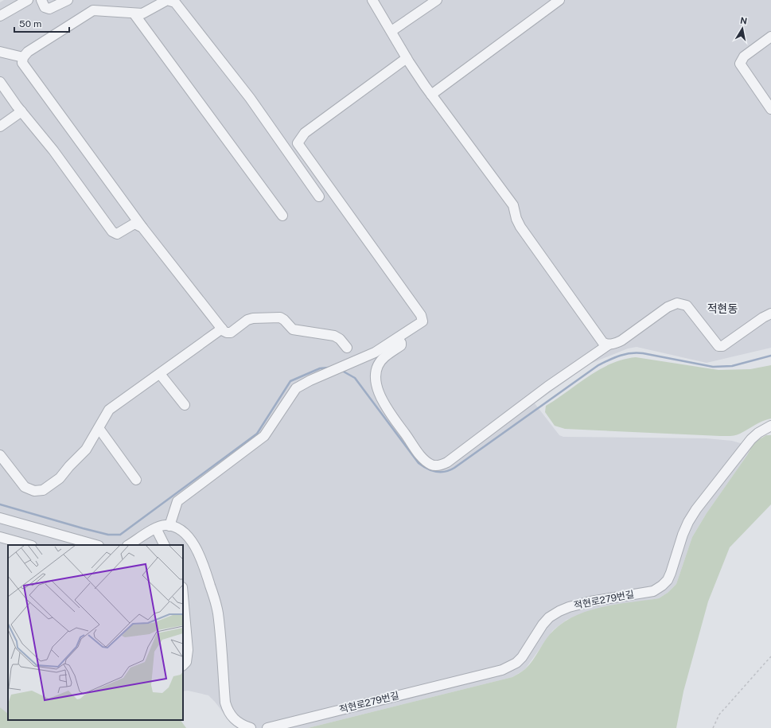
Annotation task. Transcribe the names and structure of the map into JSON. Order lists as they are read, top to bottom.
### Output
{
  "streets": {
    "street": ["적현로279번길"]
  },
  "districts": ["적현동"],
  "scale_bar": "50 m",
  "north": "top"
}
